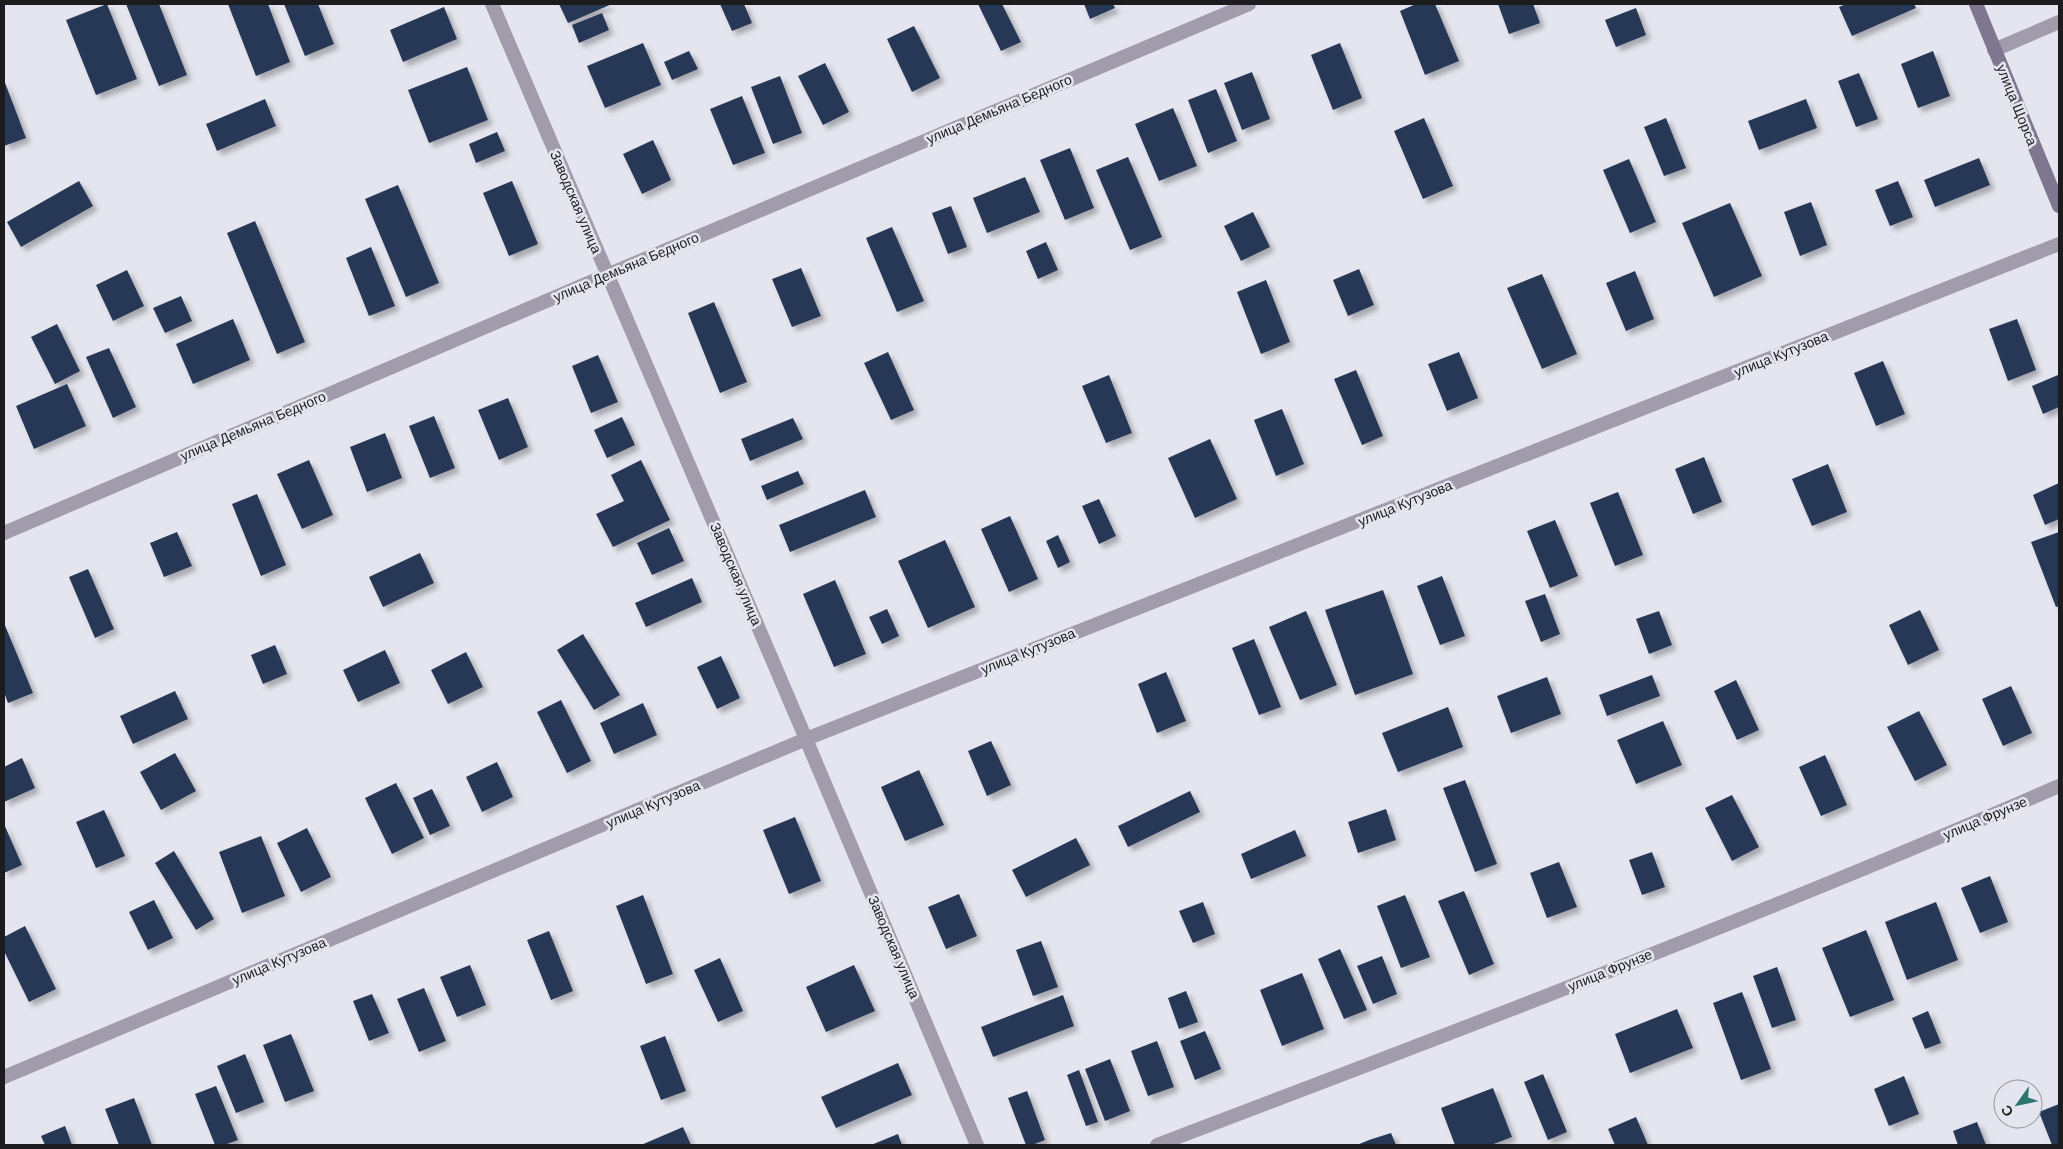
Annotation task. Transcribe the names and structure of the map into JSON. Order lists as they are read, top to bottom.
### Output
{
  "streets": {
    "main road": ["улица Щорса"],
    "street": [
      "улица Демьяна Бедного",
      "Заводская улица",
      "улица Кутузова",
      "улица Фрунзе"
    ]
  },
  "crossings": [
    ["улица Демьяна Бедного", "Заводская улица"],
    ["Заводская улица", "улица Кутузова"]
  ],
  "north": "bottom left"
}
